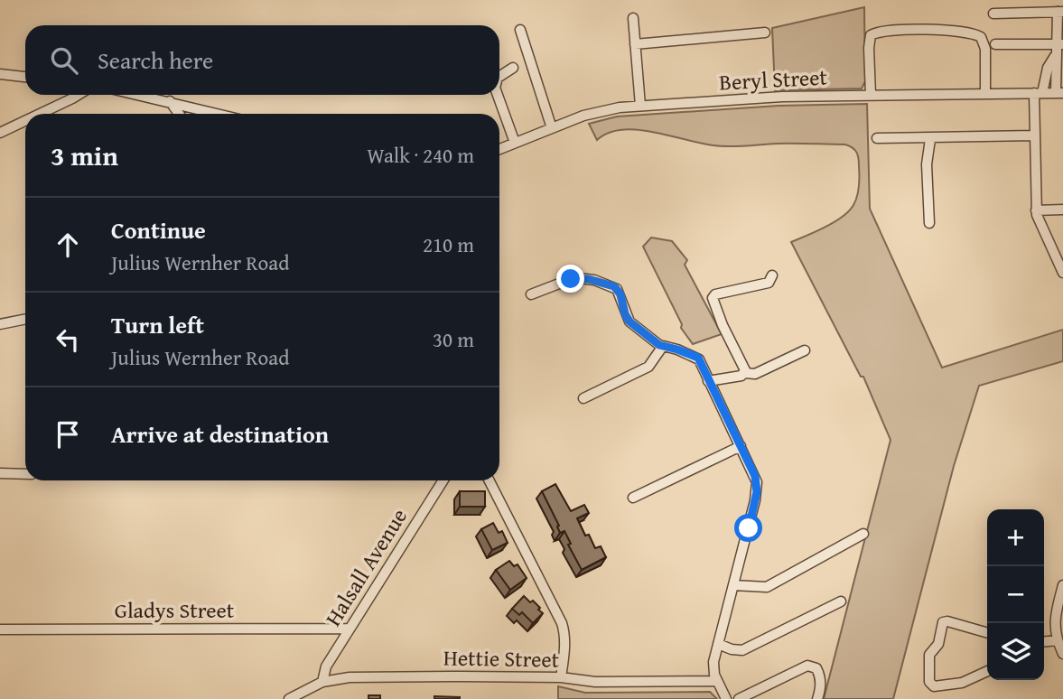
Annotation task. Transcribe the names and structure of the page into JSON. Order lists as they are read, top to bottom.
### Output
{
  "streets": {
    "street": [
      "Beryl Street",
      "Halsall Avenue",
      "Gladys Street",
      "Hettie Street"
    ]
  },
  "crossings": [
    ["Halsall Avenue", "Gladys Street"],
    ["Halsall Avenue", "Hettie Street"]
  ],
  "page": {
    "search": "Search here",
    "heading": ["3 min", "Walk · 240 m"],
    "list": [
      ["Continue", "Julius Wernher Road", "210 m"],
      ["Turn left", "Julius Wernher Road", "30 m"],
      "Arrive at destination"
    ],
    "map_buttons": ["+", "−"]
  }
}
